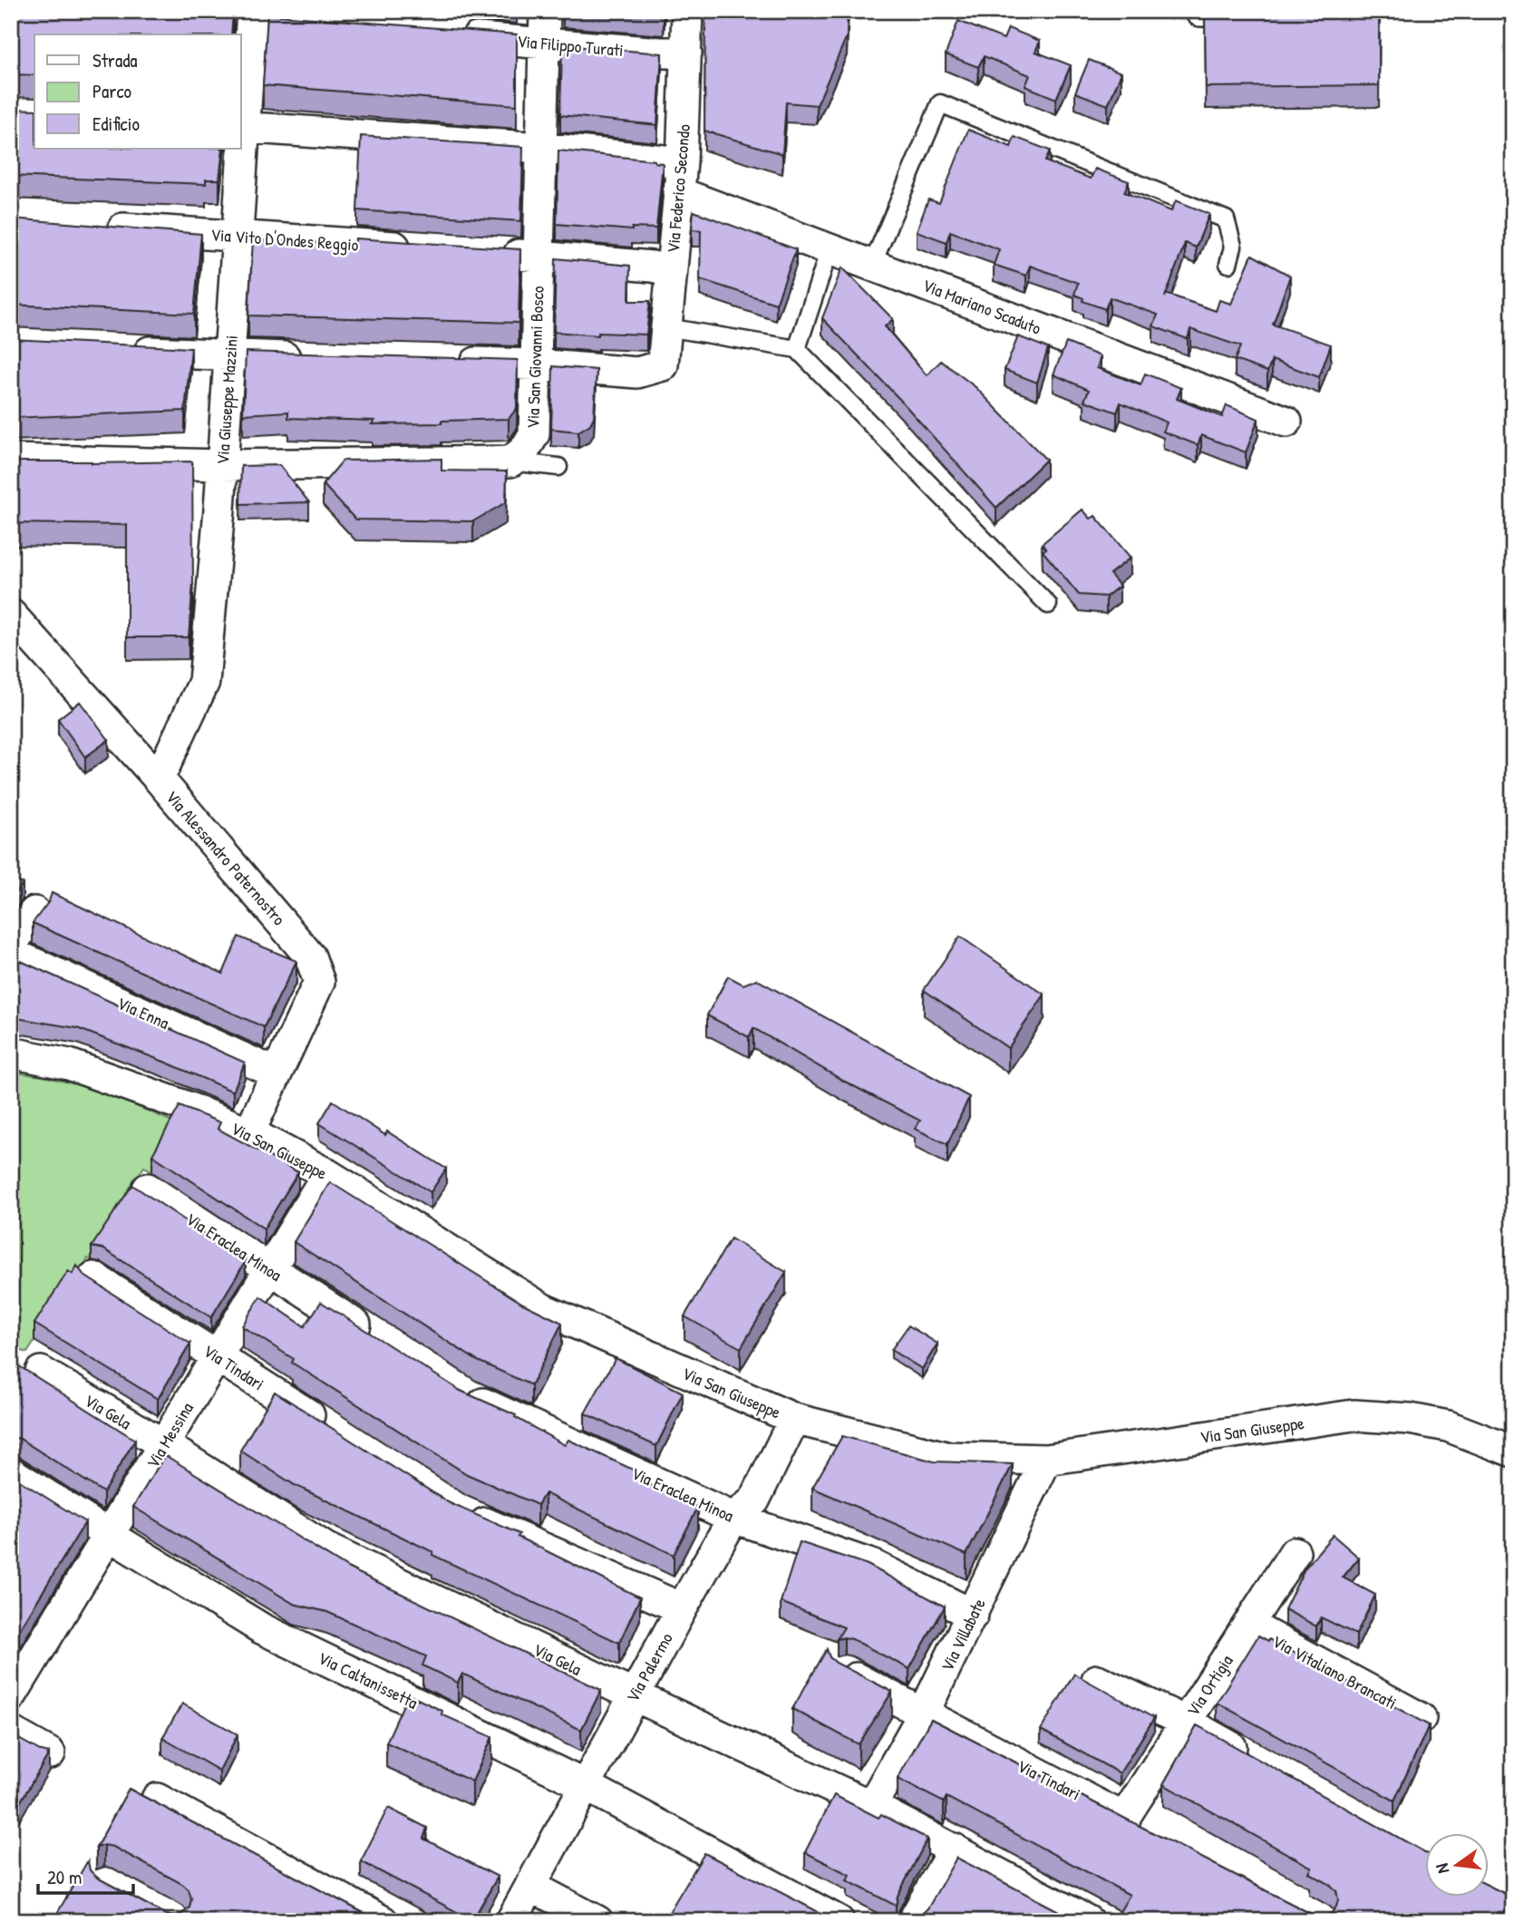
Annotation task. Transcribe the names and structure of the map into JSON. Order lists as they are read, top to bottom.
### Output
{
  "streets": {
    "street": [
      "Via Filippo Turati",
      "Via Federico Secondo",
      "Via Vito D'Ondes Reggio",
      "Via Mariano Scaduto",
      "Via San Giovanni Bosco",
      "Via Giuseppe Mazzini",
      "Via Alessandro Paternostro",
      "Via Enna",
      "Via San Giuseppe",
      "Via Eraclea Minoa",
      "Via Tindari",
      "Via Gela",
      "Via Messina",
      "Via Villabate",
      "Via Palermo",
      "Via Vitaliano Brancati",
      "Via Caltanissetta",
      "Via Ortigia"
    ]
  },
  "crossings": [
    ["Via Filippo Turati", "Via Federico Secondo"],
    ["Via Filippo Turati", "Via San Giovanni Bosco"],
    ["Via Federico Secondo", "Via Mariano Scaduto"],
    ["Via Federico Secondo", "Via San Giovanni Bosco"],
    ["Via Vito D'Ondes Reggio", "Via Giuseppe Mazzini"],
    ["Via Giuseppe Mazzini", "Via Alessandro Paternostro"],
    ["Via Alessandro Paternostro", "Via Enna"],
    ["Via Alessandro Paternostro", "Via San Giuseppe"],
    ["Via San Giuseppe", "Via Messina"],
    ["Via San Giuseppe", "Via Villabate"],
    ["Via San Giuseppe", "Via Palermo"],
    ["Via Eraclea Minoa", "Via Messina"],
    ["Via Eraclea Minoa", "Via Villabate"],
    ["Via Eraclea Minoa", "Via Palermo"],
    ["Via Tindari", "Via Messina"],
    ["Via Tindari", "Via Villabate"],
    ["Via Tindari", "Via Ortigia"],
    ["Via Gela", "Via Messina"],
    ["Via Gela", "Via Villabate"],
    ["Via Gela", "Via Palermo"],
    ["Via Messina", "Via Caltanissetta"],
    ["Via Palermo", "Via Caltanissetta"],
    ["Via Vitaliano Brancati", "Via Ortigia"]
  ],
  "legend": ["Strada", "Parco", "Edificio"],
  "scale_bar": "20 m",
  "north": "left"
}
